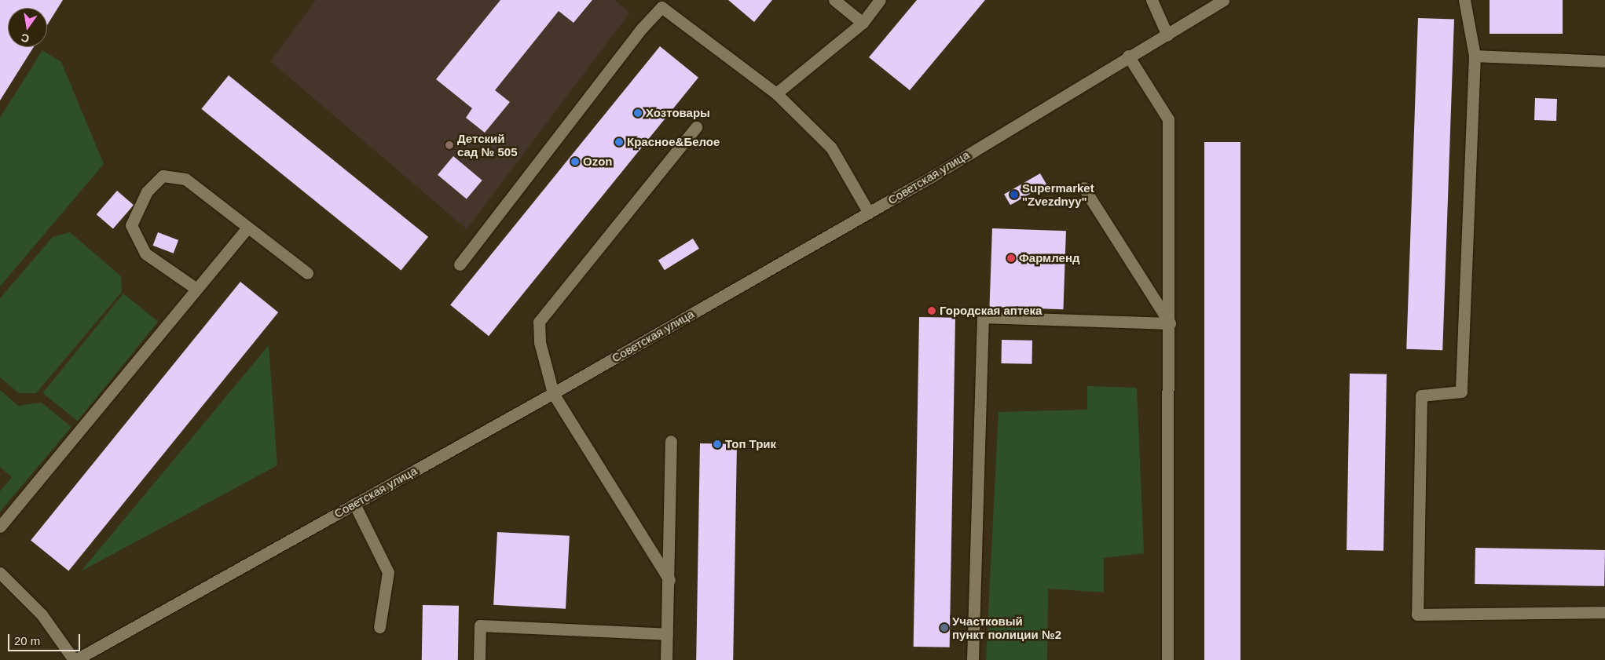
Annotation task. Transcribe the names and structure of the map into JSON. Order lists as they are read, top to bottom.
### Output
{
  "streets": {
    "main road": ["Советская улица"]
  },
  "places": [
    "Хозтовары",
    "Красное&Белое",
    "Детский сад № 505",
    "Ozon",
    "Supermarket \"Zvezdnyy\"",
    "Фармленд",
    "Городская аптека",
    "Топ Трик",
    "Участковый пункт полиции №2"
  ],
  "scale_bar": "20 m",
  "north": "bottom"
}
